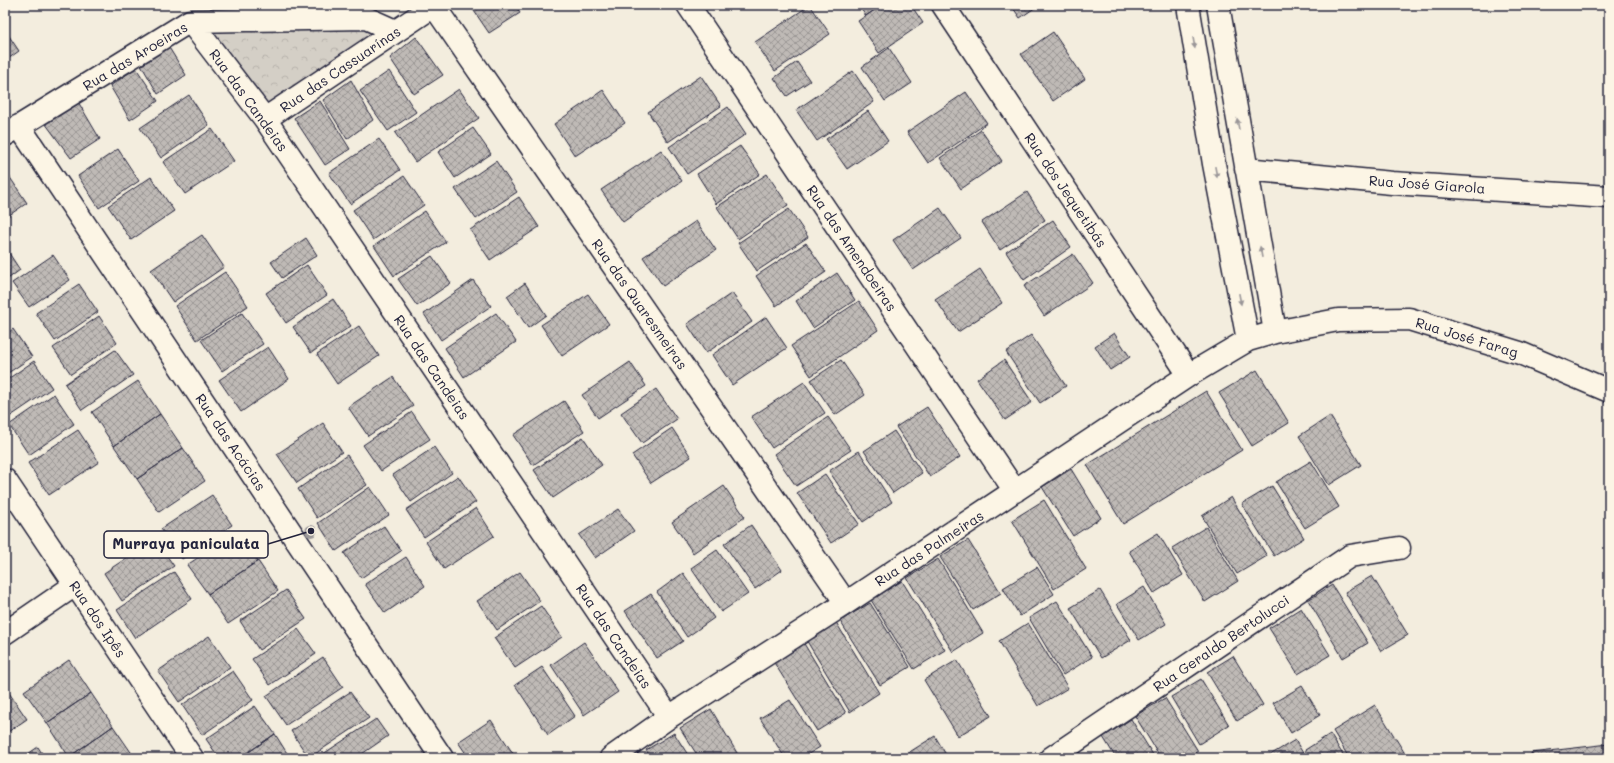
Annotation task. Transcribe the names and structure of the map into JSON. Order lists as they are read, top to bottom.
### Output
{
  "streets": {
    "street": [
      "Rua das Aroeiras",
      "Rua das Cassuarínas",
      "Rua das Candeias",
      "Rua José Giarola",
      "Rua dos Jequetibás",
      "Rua das Amendoeiras",
      "Rua das Quaresmeiras",
      "Rua José Farag",
      "Rua das Acácias",
      "Rua das Palmeiras",
      "Rua dos Ipês",
      "Rua Geraldo Bertolucci"
    ]
  },
  "crossings": [
    ["Rua das Aroeiras", "Rua das Cassuarínas"],
    ["Rua das Aroeiras", "Rua das Candeias"],
    ["Rua das Aroeiras", "Rua das Acácias"],
    ["Rua das Cassuarínas", "Rua das Candeias"],
    ["Rua das Cassuarínas", "Rua das Quaresmeiras"],
    ["Rua das Candeias", "Rua das Palmeiras"],
    ["Rua dos Jequetibás", "Rua das Palmeiras"],
    ["Rua das Amendoeiras", "Rua das Palmeiras"],
    ["Rua das Quaresmeiras", "Rua das Palmeiras"],
    ["Rua José Farag", "Rua das Palmeiras"]
  ],
  "places": ["Murraya paniculata"]
}
